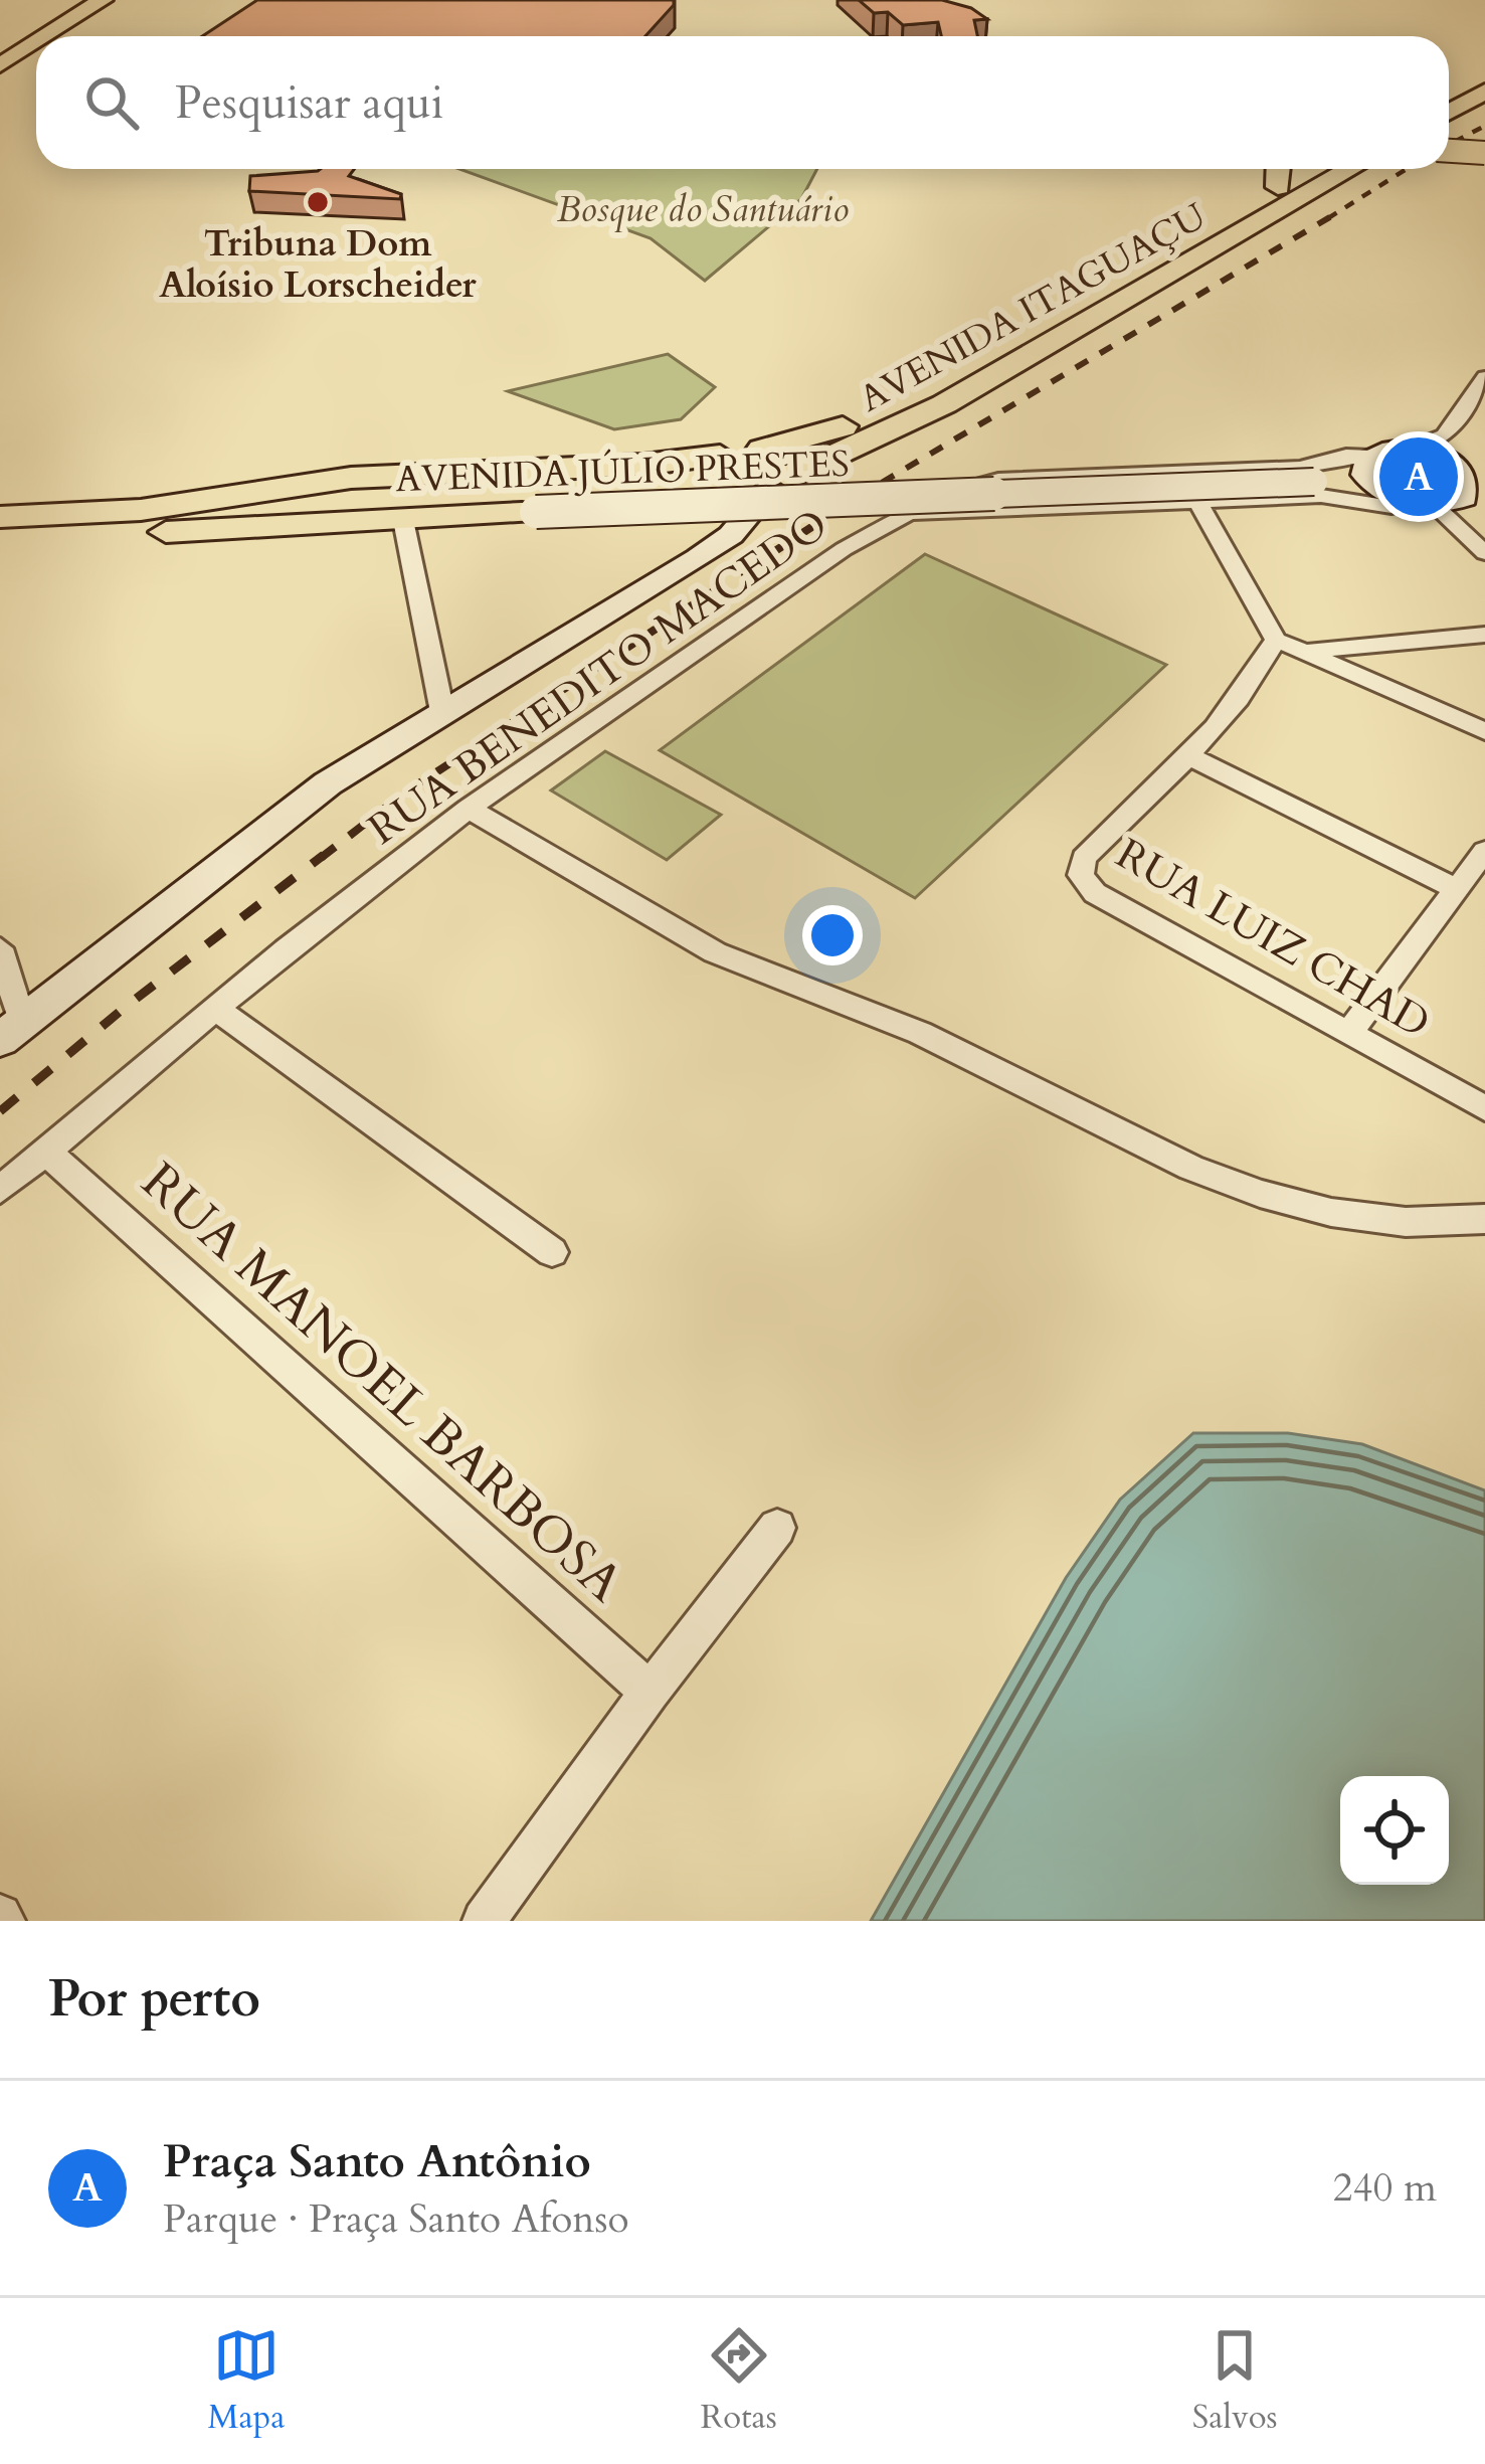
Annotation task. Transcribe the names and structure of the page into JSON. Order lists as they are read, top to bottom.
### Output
{
  "streets": {
    "main road": ["AVENIDA ITAGUAÇU", "AVENIDA JÚLIO PRESTES"],
    "street": ["RUA BENEDITO MACEDO", "RUA LUIZ CHAD", "RUA MANOEL BARBOSA"]
  },
  "crossings": [
    ["AVENIDA ITAGUAÇU", "AVENIDA JÚLIO PRESTES"],
    ["AVENIDA JÚLIO PRESTES", "RUA BENEDITO MACEDO"],
    ["RUA BENEDITO MACEDO", "RUA MANOEL BARBOSA"]
  ],
  "parks": ["Bosque do Santuário"],
  "places": ["Tribuna Dom Aloísio Lorscheider"],
  "page": {
    "search": "Pesquisar aqui",
    "pins": "A",
    "heading": "Por perto",
    "list": [
      {
        "mark": "A",
        "name": "Praça Santo Antônio",
        "note": "Parque · Praça Santo Afonso",
        "value": "240 m"
      }
    ],
    "nav": ["Mapa", "Rotas", "Salvos"]
  }
}
